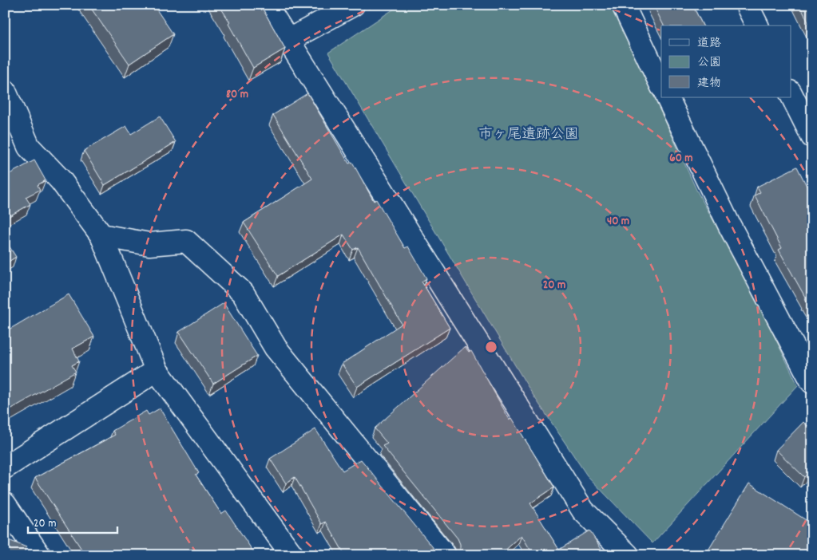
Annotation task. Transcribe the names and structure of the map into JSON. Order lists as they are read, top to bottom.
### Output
{
  "parks": ["市ヶ尾遺跡公園"],
  "legend": ["道路", "公園", "建物"],
  "scale_bar": "20 m",
  "rings": [
    "80 m",
    "60 m",
    "40 m",
    "20 m"
  ]
}
